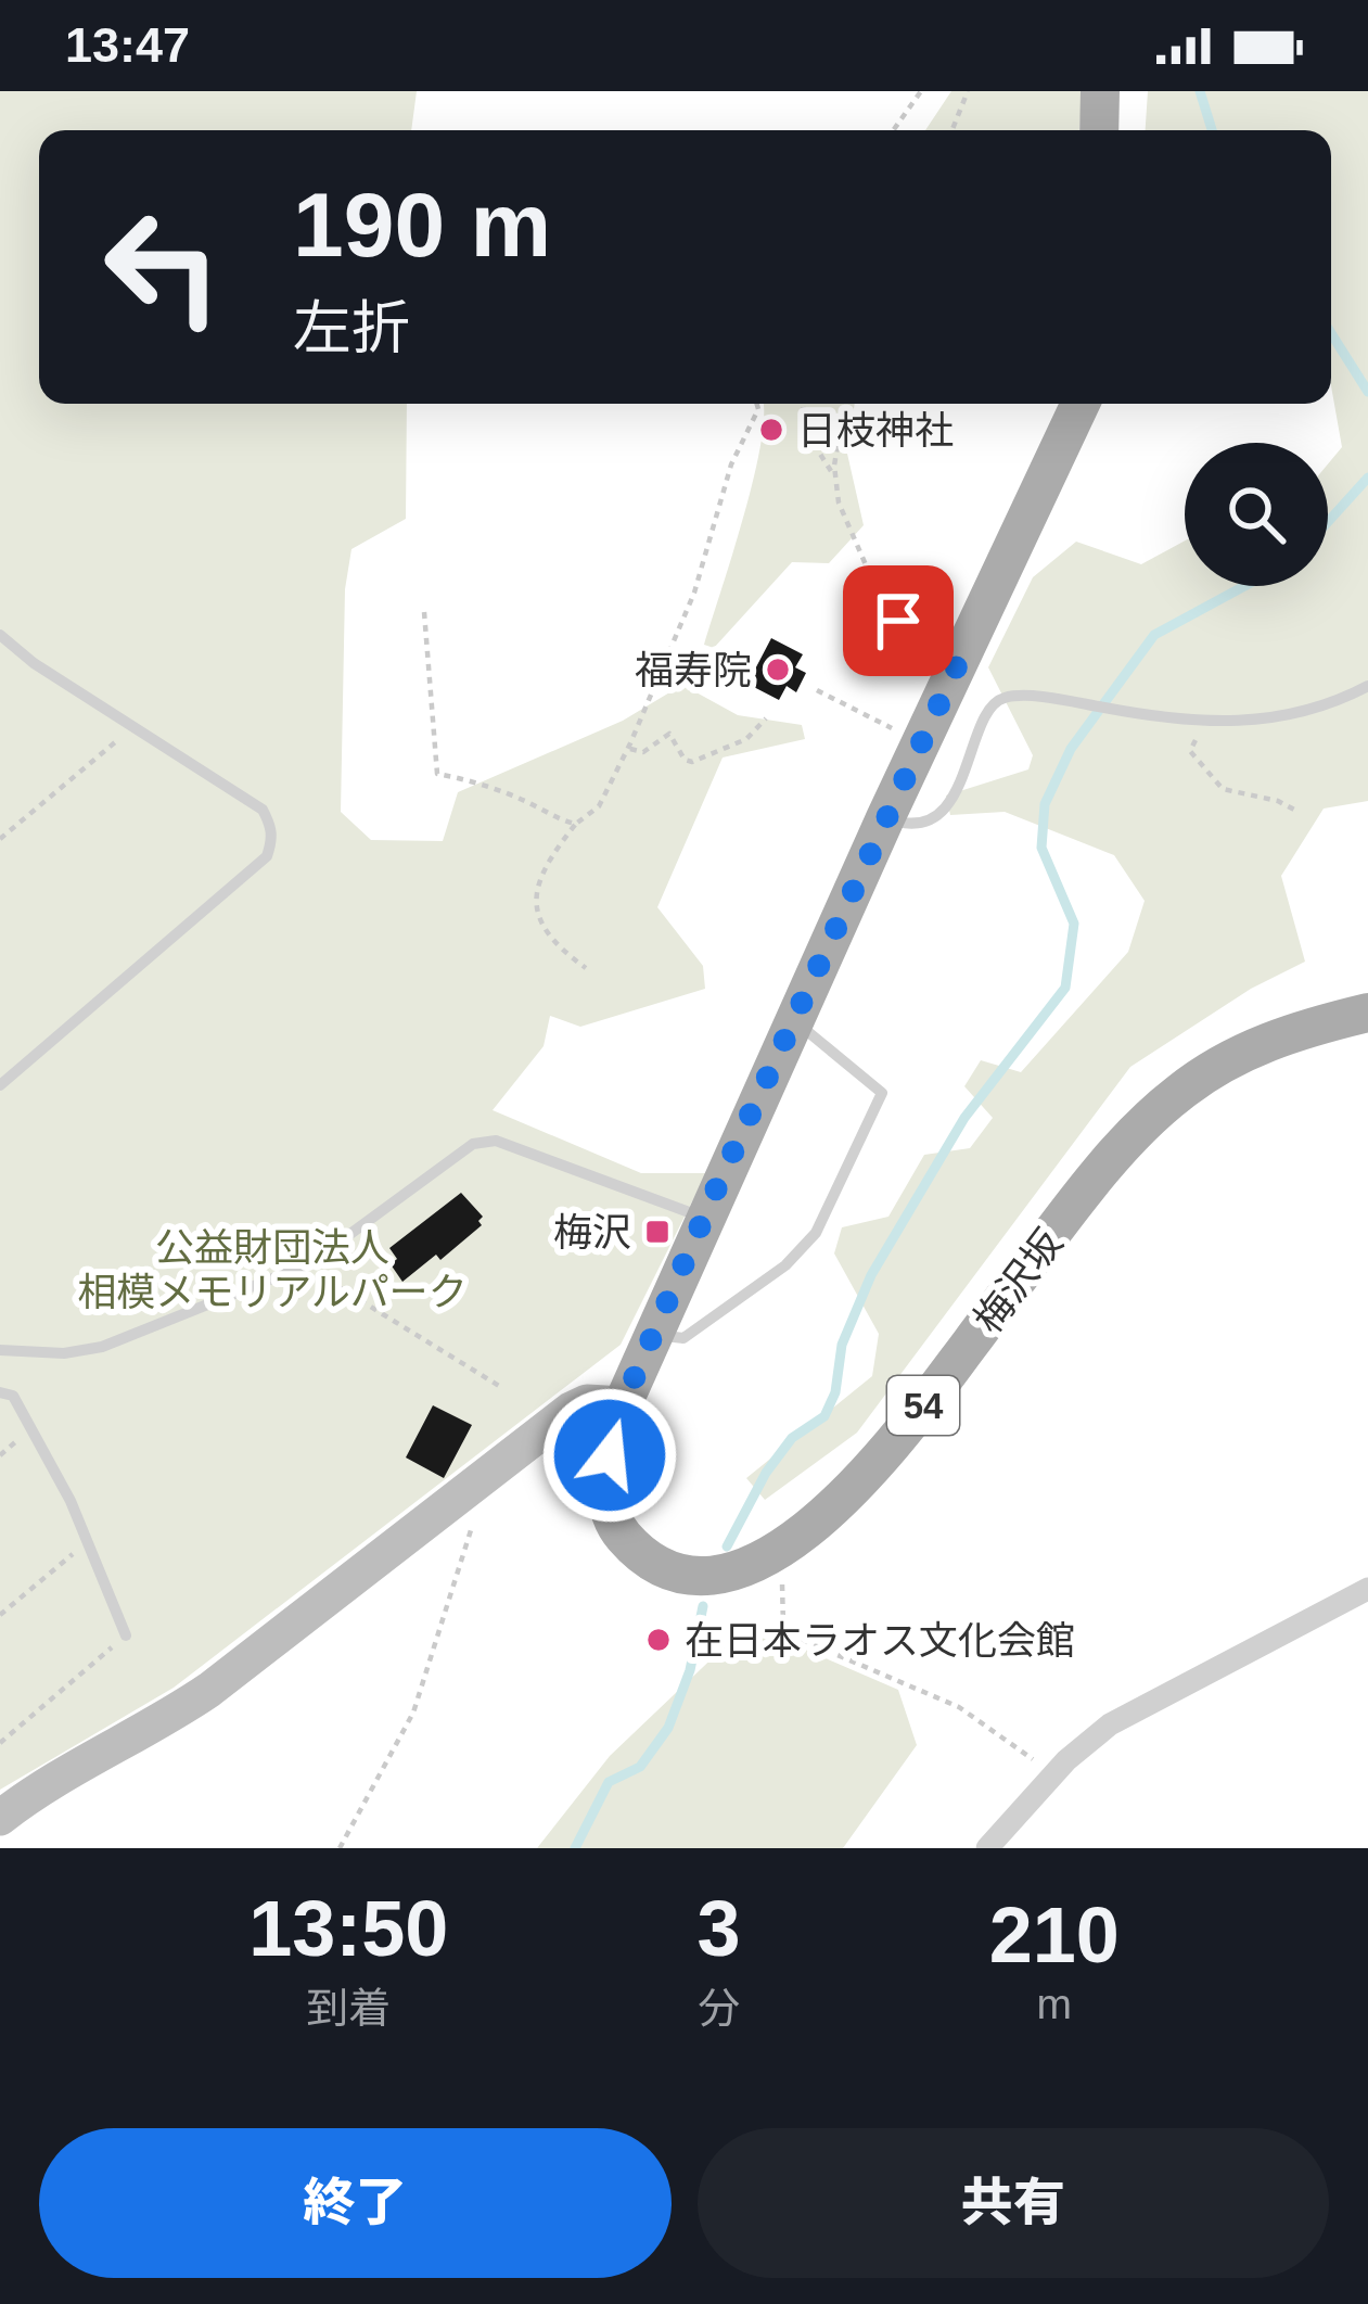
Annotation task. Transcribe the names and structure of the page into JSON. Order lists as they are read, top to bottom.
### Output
{
  "streets": {
    "main road": ["梅沢坂", "54"]
  },
  "crossings": [
    ["梅沢坂", "54"]
  ],
  "parks": ["公益財団法人 相模メモリアルパーク"],
  "places": {
    "other": ["日枝神社", "福寿院", "在日本ラオス文化会館"],
    "transit": ["梅沢"]
  },
  "page": {
    "status": "13:47",
    "turn": ["190 m", "左折"],
    "eta": [
      "13:50",
      "到着",
      "3",
      "分",
      "210",
      "m"
    ],
    "buttons": ["終了", "共有"]
  }
}
